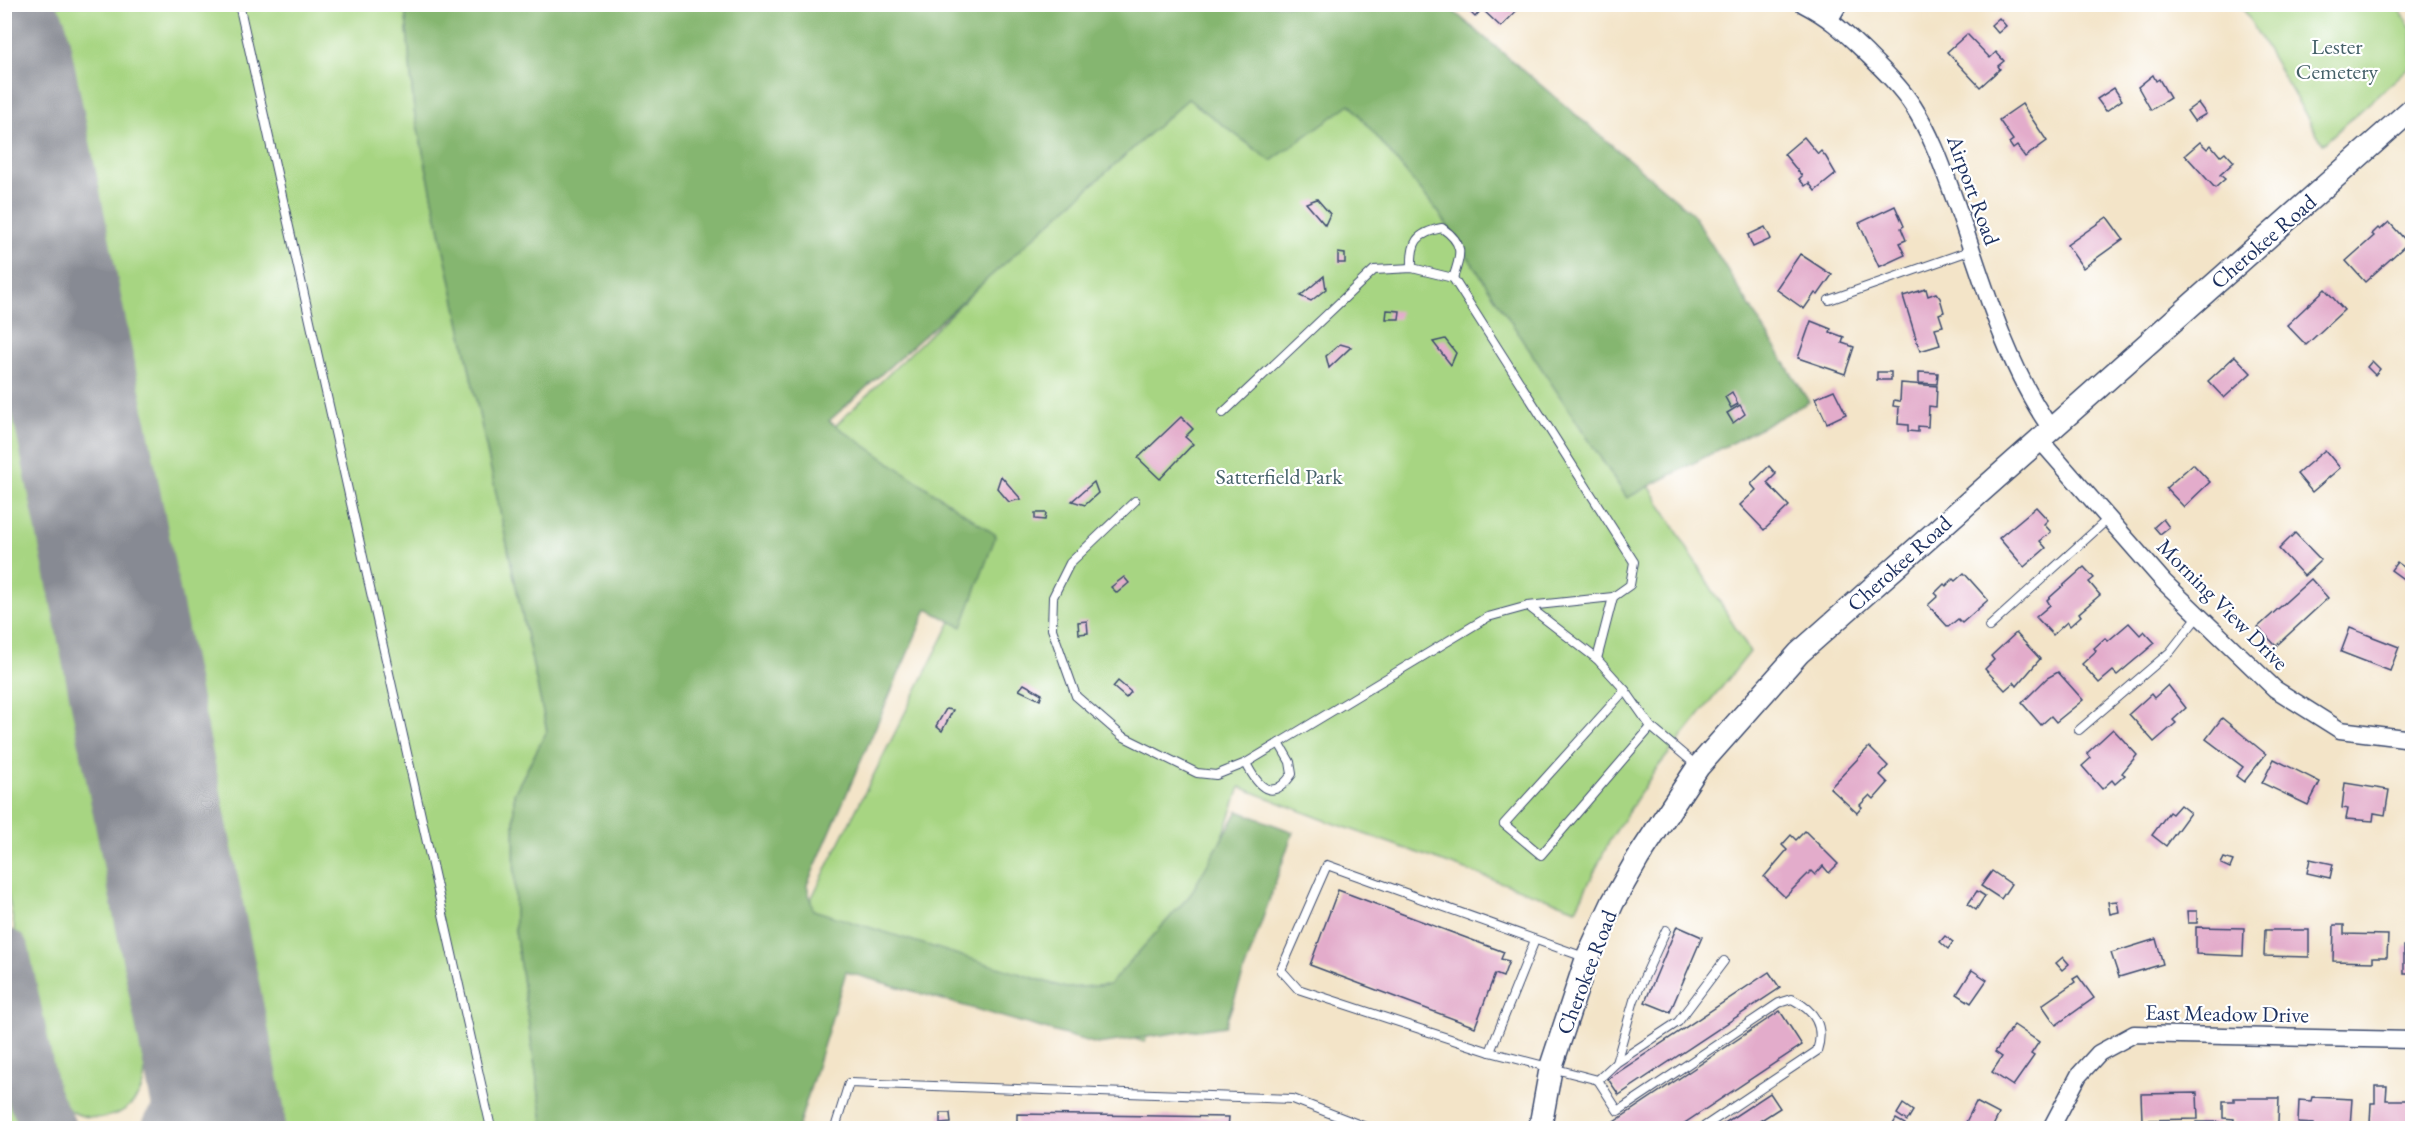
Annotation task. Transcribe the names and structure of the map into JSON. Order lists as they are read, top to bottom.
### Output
{
  "streets": {
    "main road": ["Cherokee Road"],
    "street": ["Airport Road", "Morning View Drive", "East Meadow Drive"]
  },
  "crossings": [
    ["Airport Road", "Cherokee Road"],
    ["Airport Road", "Morning View Drive"],
    ["Cherokee Road", "Morning View Drive"]
  ],
  "parks": ["Lester Cemetery", "Satterfield Park"]
}
